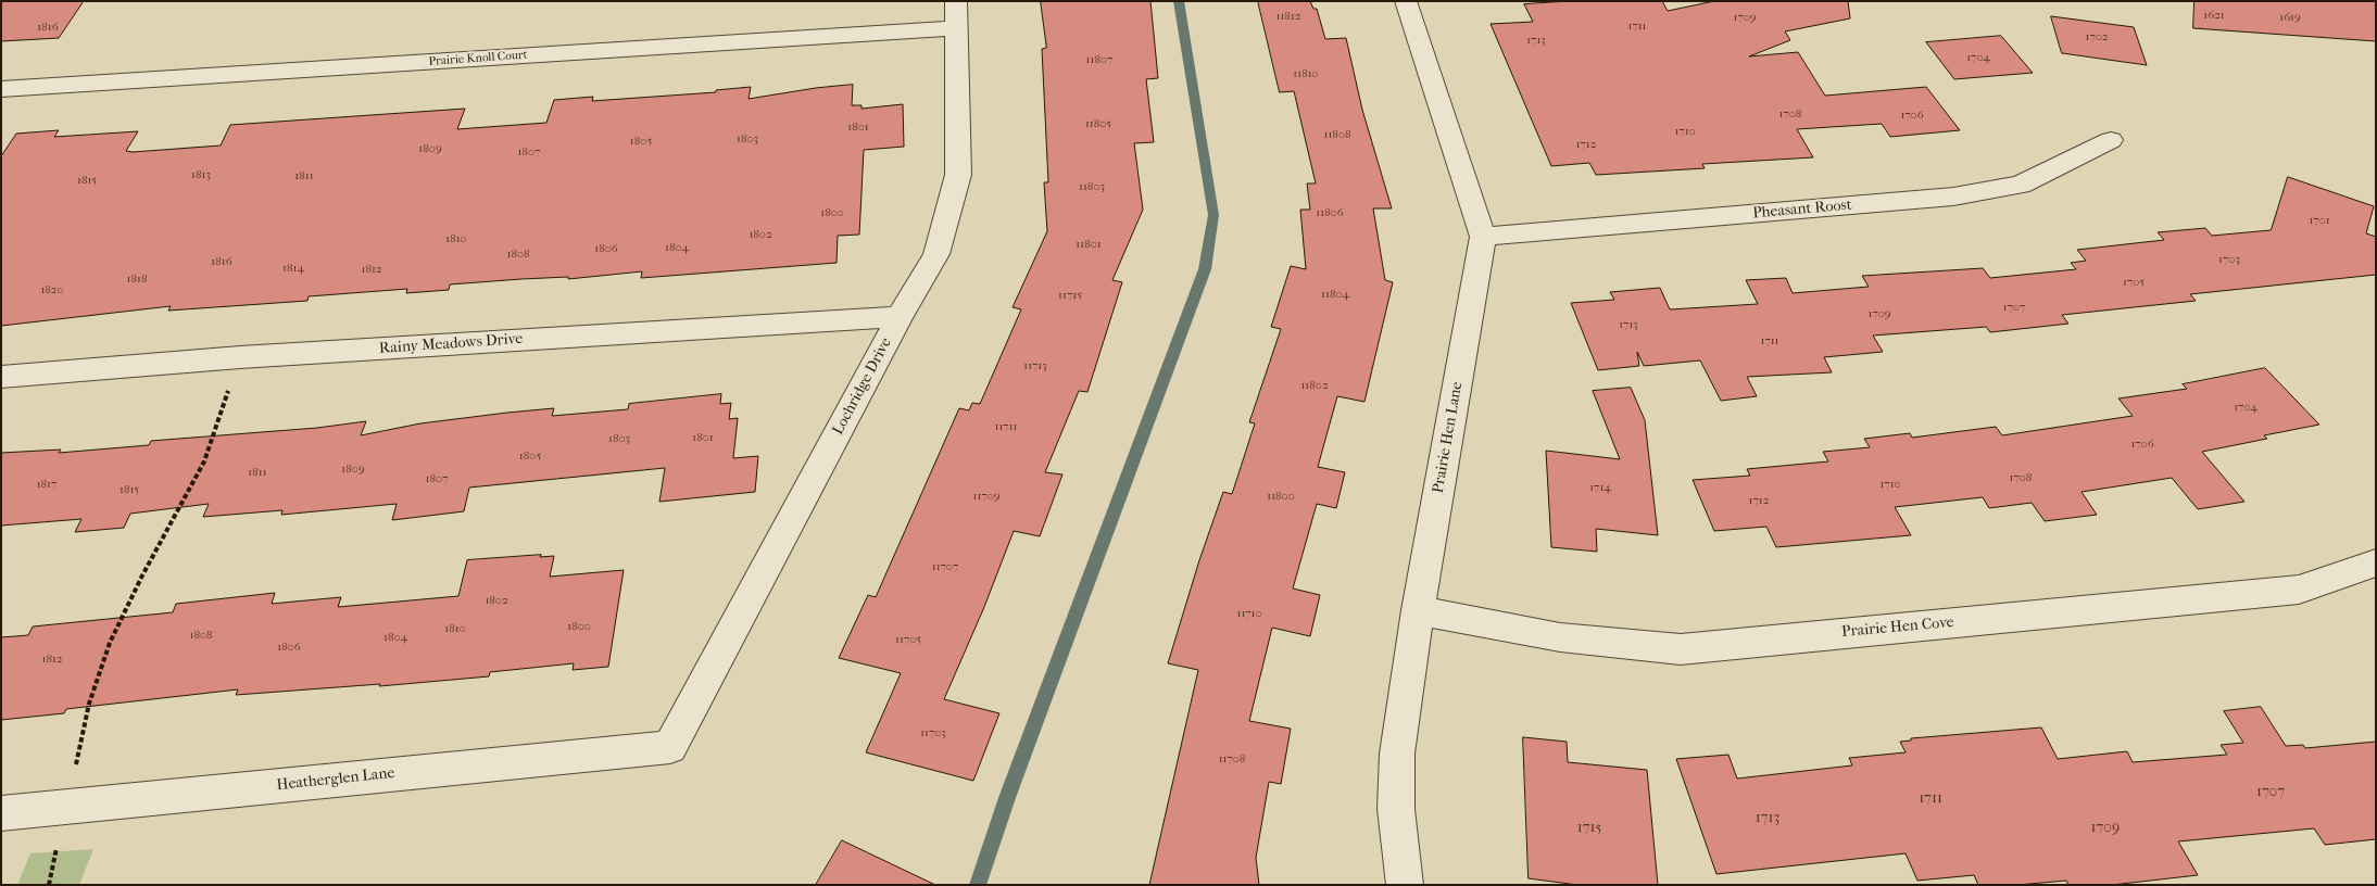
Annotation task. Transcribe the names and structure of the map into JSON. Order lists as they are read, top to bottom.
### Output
{
  "streets": {
    "street": [
      "Prairie Knoll Court",
      "Pheasant Roost",
      "Rainy Meadows Drive",
      "Lochridge Drive",
      "Prairie Hen Lane",
      "Prairie Hen Cove",
      "Heatherglen Lane"
    ]
  },
  "crossings": [
    ["Prairie Knoll Court", "Lochridge Drive"],
    ["Pheasant Roost", "Prairie Hen Lane"],
    ["Rainy Meadows Drive", "Lochridge Drive"],
    ["Lochridge Drive", "Heatherglen Lane"],
    ["Prairie Hen Lane", "Prairie Hen Cove"]
  ],
  "house_numbers": [
    "1621",
    "11812",
    "1709",
    "1619",
    "1711",
    "1816",
    "1702",
    "1713",
    "1704",
    "11807",
    "11810",
    "1708",
    "1706",
    "11805",
    "1801",
    "1710",
    "11808",
    "1803",
    "1805",
    "1712",
    "1809",
    "1807",
    "1813",
    "1811",
    "1815",
    "11803",
    "1800",
    "11806",
    "1701",
    "1802",
    "1810",
    "11801",
    "1804",
    "1806",
    "1808",
    "1703",
    "1816",
    "1814",
    "1812",
    "1818",
    "1705",
    "1820",
    "11804",
    "11715",
    "1707",
    "1709",
    "1713",
    "1711",
    "11713",
    "11802",
    "1704",
    "11711",
    "1801",
    "1803",
    "1706",
    "1805",
    "1809",
    "1811",
    "1708",
    "1807",
    "1817",
    "1710",
    "1714",
    "1815",
    "11709",
    "11800",
    "1712",
    "11707",
    "1802",
    "11710",
    "1800",
    "1810",
    "1808",
    "1804",
    "11705",
    "1806",
    "1812",
    "11703",
    "11708",
    "1707",
    "1711",
    "1713",
    "1715",
    "1709"
  ]
}
